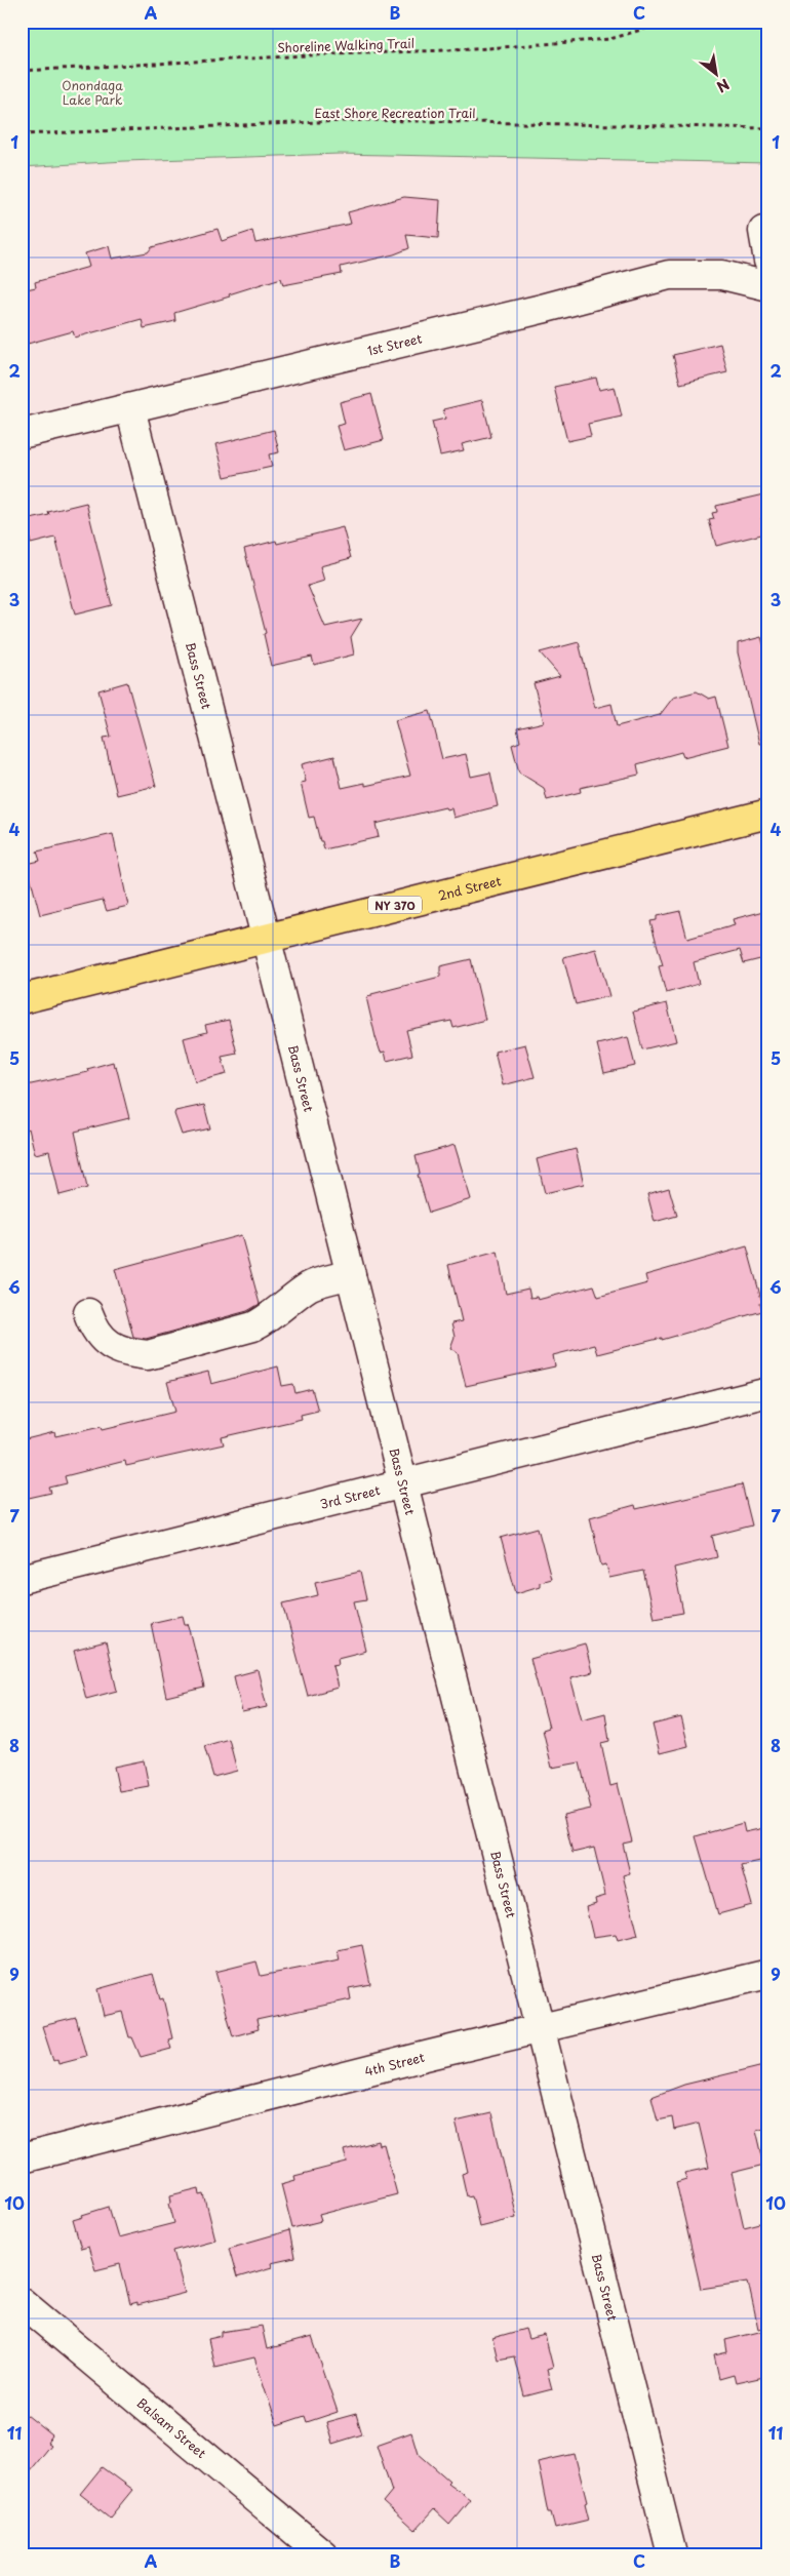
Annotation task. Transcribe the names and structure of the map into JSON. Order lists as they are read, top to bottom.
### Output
{
  "streets": {
    "main road": ["2nd Street", "NY 370"],
    "street": [
      "1st Street",
      "Bass Street",
      "3rd Street",
      "4th Street",
      "Balsam Street"
    ],
    "path": ["Shoreline Walking Trail", "East Shore Recreation Trail"]
  },
  "crossings": [
    ["1st Street", "Bass Street"],
    ["Bass Street", "2nd Street"],
    ["Bass Street", "3rd Street"],
    ["Bass Street", "4th Street"]
  ],
  "parks": ["Onondaga Lake Park"],
  "north": "bottom right",
  "grid": {
    "columns": ["A", "B", "C"],
    "rows": [
      "1",
      "2",
      "3",
      "4",
      "5",
      "6",
      "7",
      "8",
      "9",
      "10",
      "11"
    ]
  }
}
